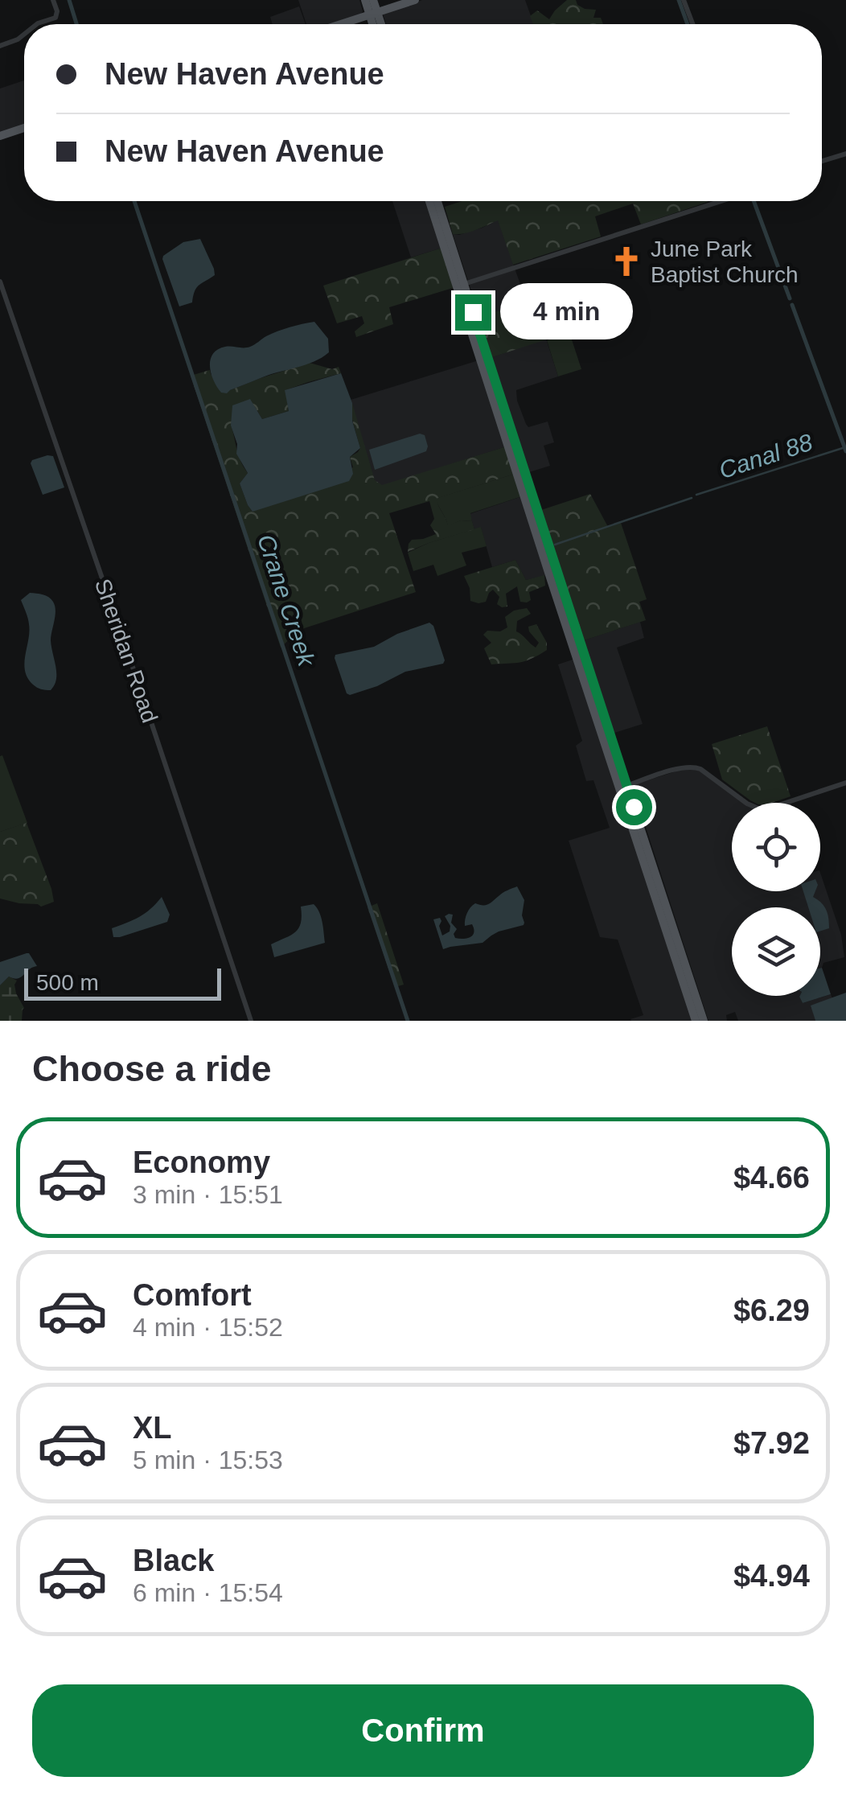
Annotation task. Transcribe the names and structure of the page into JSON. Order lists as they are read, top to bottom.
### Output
{
  "streets": {
    "street": ["Sheridan Road"]
  },
  "water": ["Canal 88", "Crane Creek"],
  "places": {
    "church": ["June Park Baptist Church"]
  },
  "scale_bar": "500 m",
  "page": {
    "banner": ["New Haven Avenue", "New Haven Avenue"],
    "bubble": "4 min",
    "scale": "500 m",
    "heading": "Choose a ride",
    "list": [
      {
        "name": "Economy",
        "note": "3 min · 15:51",
        "value": "$4.66"
      },
      {
        "name": "Comfort",
        "note": "4 min · 15:52",
        "value": "$6.29"
      },
      {
        "name": "XL",
        "note": "5 min · 15:53",
        "value": "$7.92"
      },
      {
        "name": "Black",
        "note": "6 min · 15:54",
        "value": "$4.94"
      }
    ],
    "buttons": "Confirm"
  }
}
